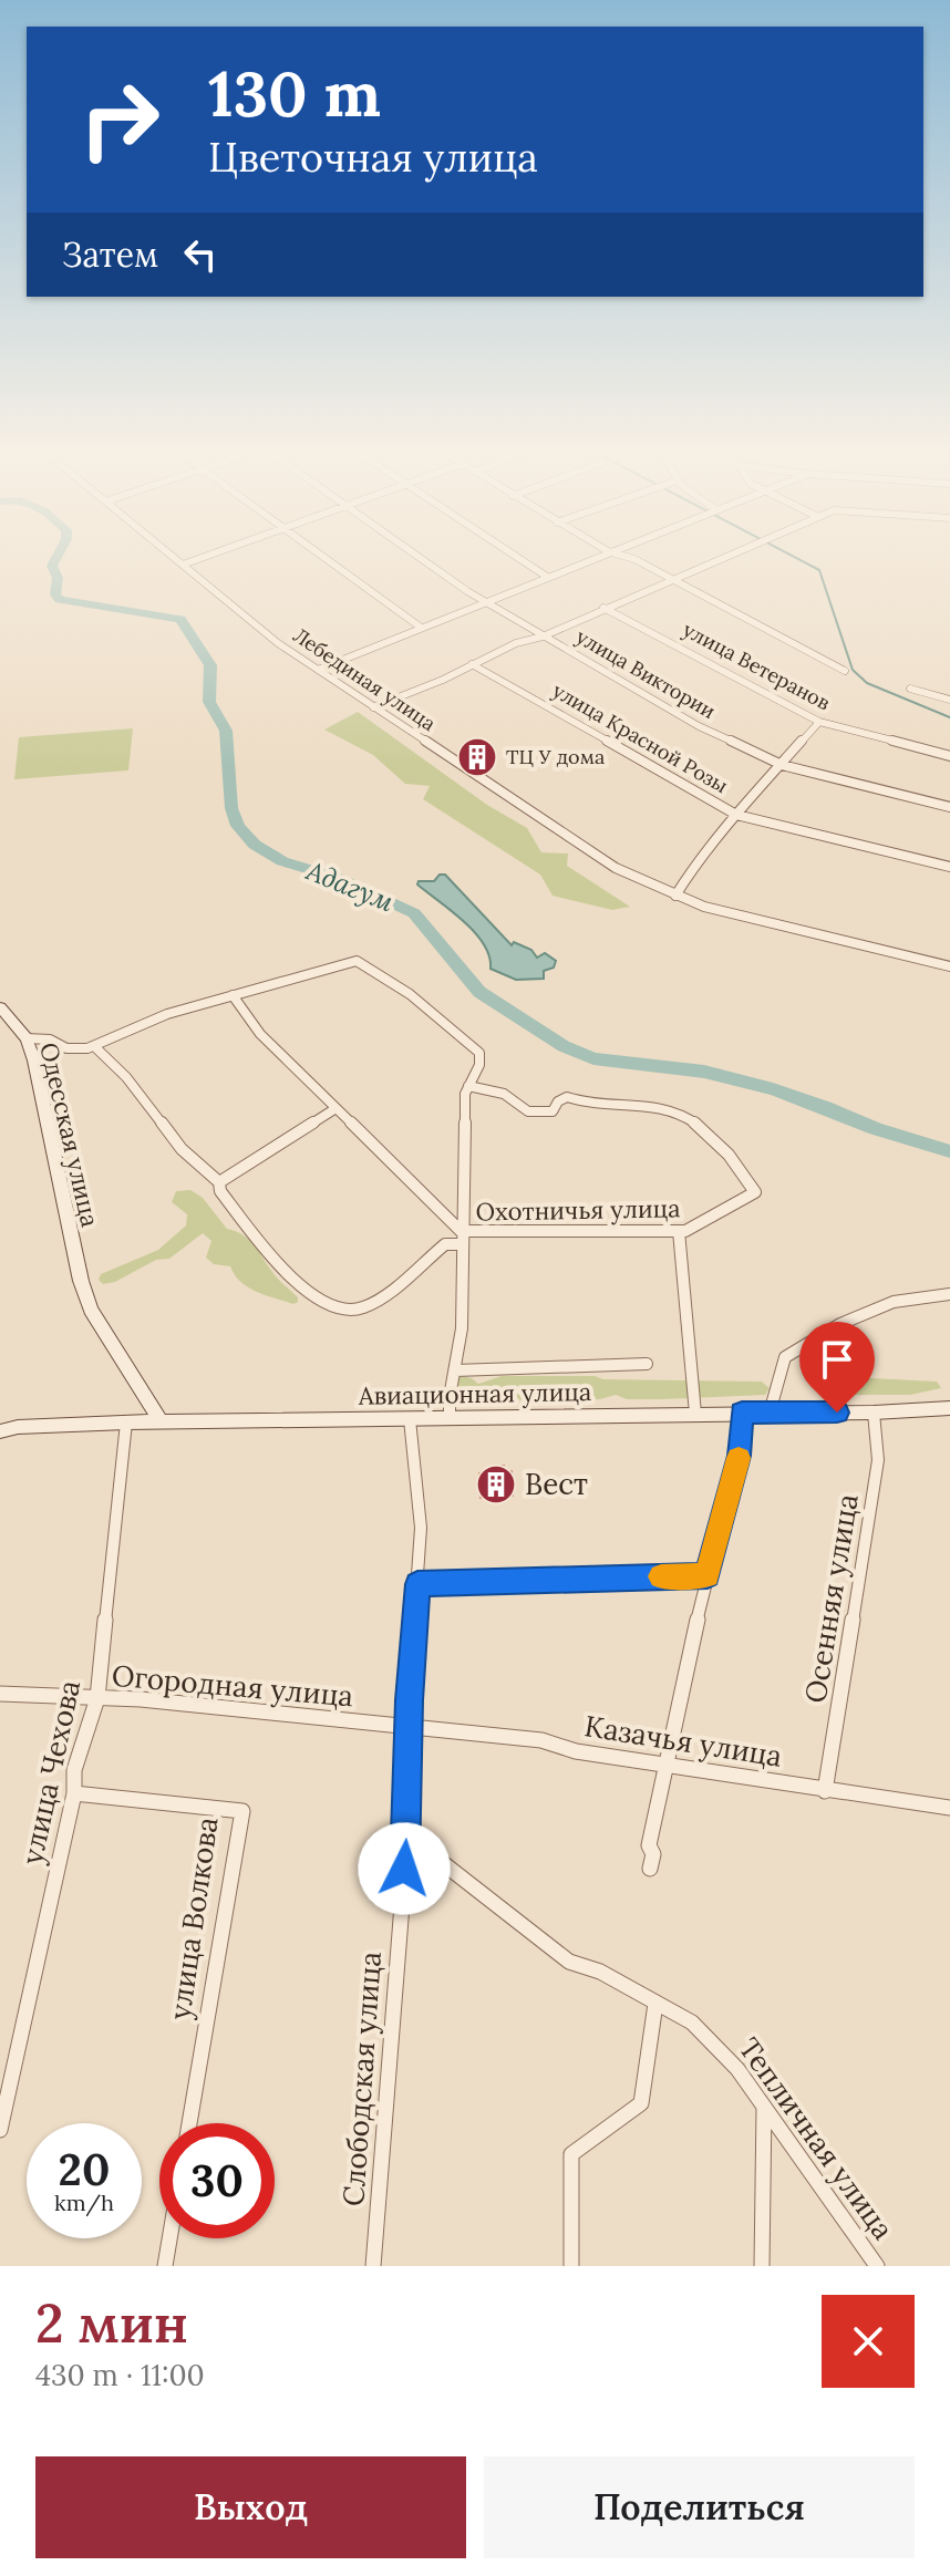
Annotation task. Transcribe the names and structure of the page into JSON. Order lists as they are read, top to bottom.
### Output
{
  "streets": {
    "main road": ["Одесская улица", "Авиационная улица"],
    "street": [
      "улица Ветеранов",
      "улица Виктории",
      "Лебединая улица",
      "улица Красной Розы",
      "Охотничья улица",
      "Осенняя улица",
      "Огородная улица",
      "Казачья улица",
      "улица Чехова",
      "улица Волкова",
      "Слободская улица",
      "Тепличная улица"
    ]
  },
  "crossings": [
    ["Одесская улица", "Авиационная улица"],
    ["Авиационная улица", "Осенняя улица"],
    ["Авиационная улица", "улица Чехова"],
    ["Авиационная улица", "Слободская улица"],
    ["Осенняя улица", "Казачья улица"],
    ["Огородная улица", "Казачья улица"],
    ["Огородная улица", "улица Чехова"],
    ["Огородная улица", "Слободская улица"],
    ["Казачья улица", "Слободская улица"],
    ["улица Чехова", "улица Волкова"],
    ["Слободская улица", "Тепличная улица"]
  ],
  "water": ["Адагум"],
  "places": {
    "building": ["ТЦ У дома", "Вест"]
  },
  "page": {
    "turn": ["130 m", "Цветочная улица"],
    "then": "Затем",
    "speed": "20 km/h",
    "limit": "30",
    "heading": ["2 мин", "430 m · 11:00"],
    "buttons": ["Выход", "Поделиться"]
  }
}
